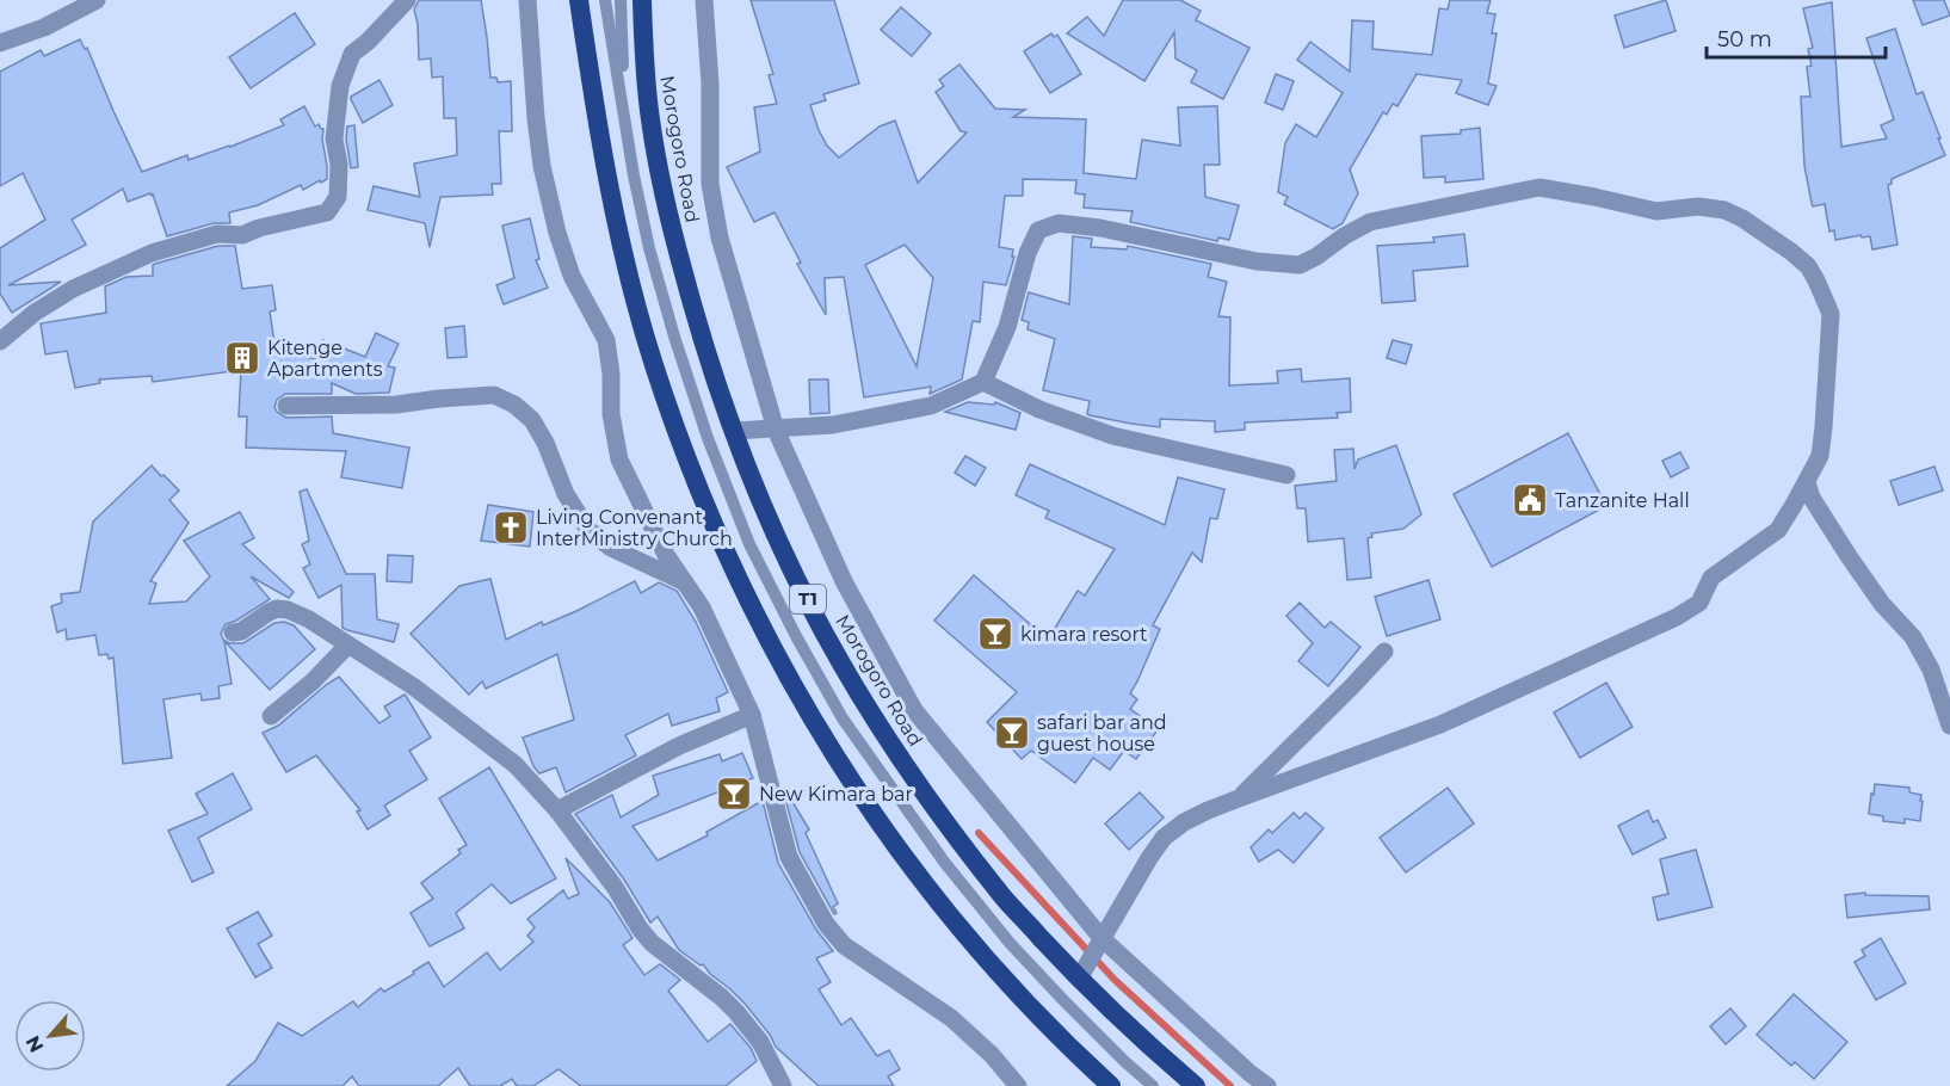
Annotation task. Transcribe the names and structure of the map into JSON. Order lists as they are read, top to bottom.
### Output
{
  "streets": {
    "highway": ["Morogoro Road", "T1"]
  },
  "places": {
    "building": ["Kitenge Apartments"],
    "public building": ["Tanzanite Hall"],
    "church": ["Living Convenant InterMinistry Church"],
    "bar": ["kimara resort", "safari bar and guest house", "New Kimara bar"]
  },
  "scale_bar": "50 m",
  "north": "bottom left"
}
